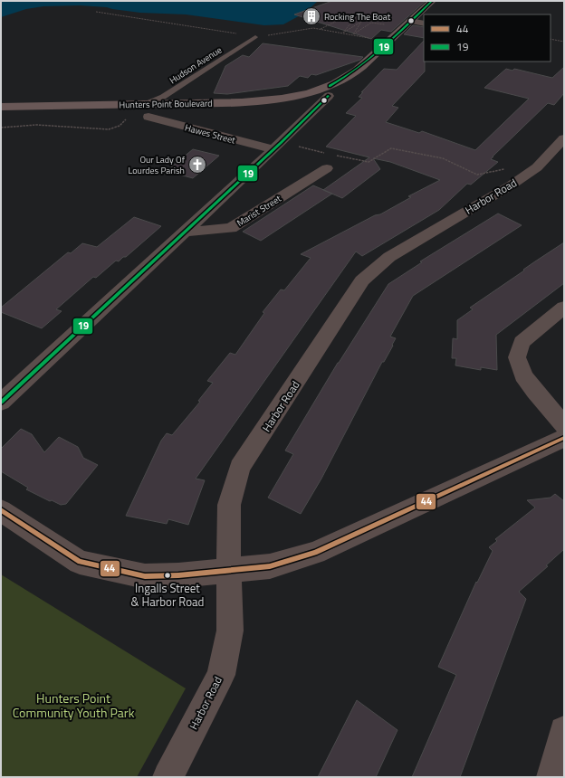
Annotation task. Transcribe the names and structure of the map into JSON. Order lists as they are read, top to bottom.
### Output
{
  "streets": {
    "main road": ["Hunters Point Boulevard"],
    "street": ["Hawes Street", "Harbor Road", "Marist Street"],
    "lane": ["Hudson Avenue"]
  },
  "crossings": [
    ["Hudson Avenue", "Hunters Point Boulevard"]
  ],
  "parks": ["Hunters Point Community Youth Park"],
  "places": {
    "building": ["Rocking The Boat"],
    "church": ["Our Lady Of Lourdes Parish"],
    "other": ["Ingalls Street & Harbor Road"]
  },
  "lines": ["transit line 19", "transit line 44"],
  "legend": ["44", "19"]
}
